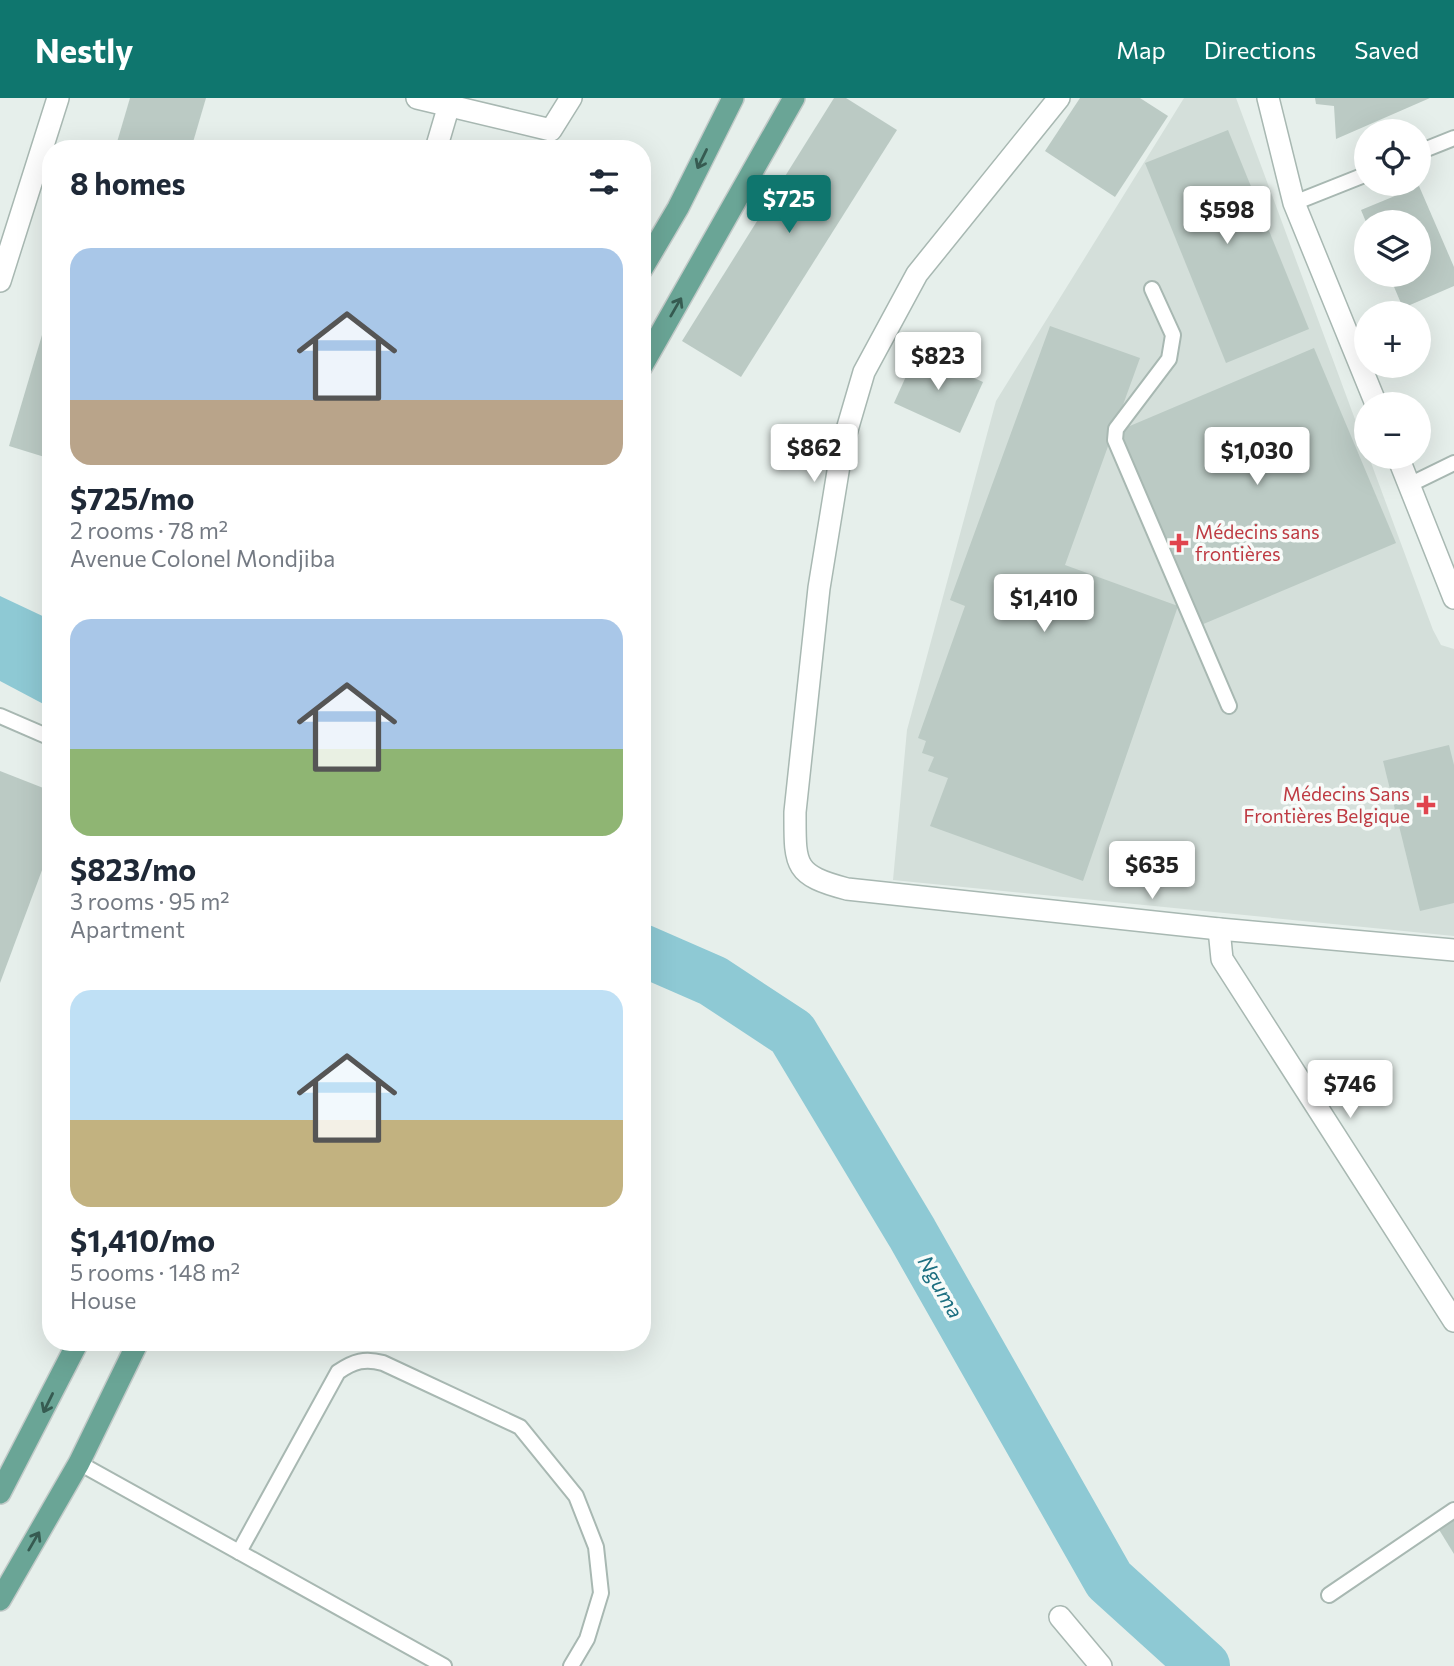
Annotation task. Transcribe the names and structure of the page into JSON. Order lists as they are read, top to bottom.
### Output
{
  "water": ["Nguma"],
  "places": {
    "health": ["Médecins sans frontières", "Médecins Sans Frontières Belgique"]
  },
  "page": {
    "header": "Nestly",
    "nav": ["Map", "Directions", "Saved"],
    "map_buttons": ["+", "−"],
    "heading": "8 homes",
    "price": [
      "$725",
      "$598",
      "$823",
      "$862",
      "$1,030",
      "$1,410",
      "$635",
      "$746"
    ],
    "list": [
      {
        "name": "$725/mo",
        "note": "2 rooms · 78 m² · Avenue Colonel Mondjiba"
      },
      {
        "name": "$823/mo",
        "note": "3 rooms · 95 m² · Apartment"
      },
      {
        "name": "$1,410/mo",
        "note": "5 rooms · 148 m² · House"
      }
    ]
  }
}
